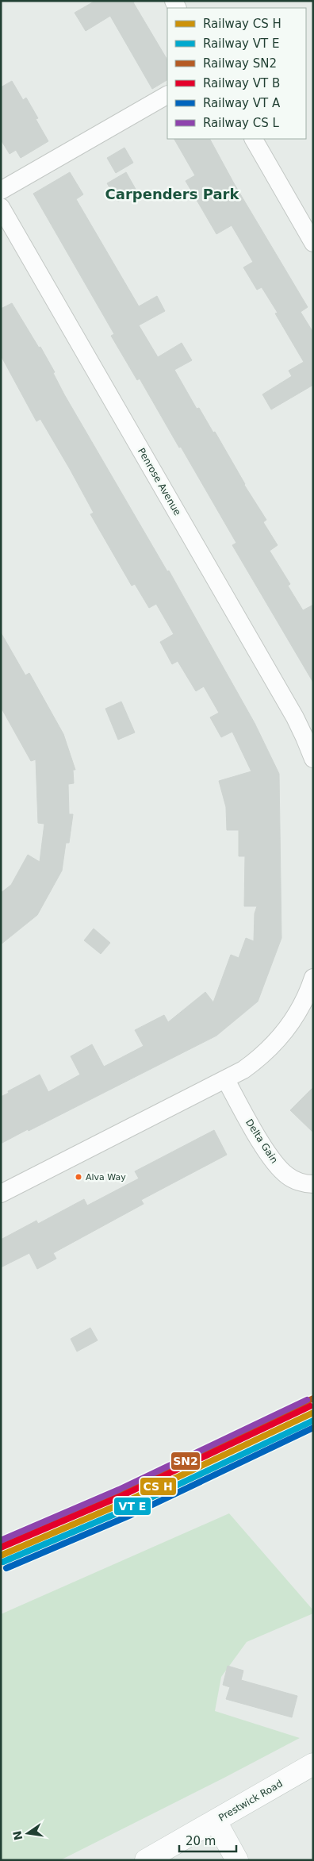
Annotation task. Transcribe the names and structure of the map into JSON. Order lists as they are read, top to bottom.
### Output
{
  "streets": {
    "main road": ["Prestwick Road"],
    "street": ["Penrose Avenue", "Delta Gain"]
  },
  "districts": ["Carpenders Park"],
  "places": ["Alva Way"],
  "lines": ["rail line SN2"],
  "legend": [
    "Railway CS H",
    "Railway VT E",
    "Railway SN2",
    "Railway VT B",
    "Railway VT A",
    "Railway CS L"
  ],
  "scale_bar": "20 m",
  "north": "left"
}
